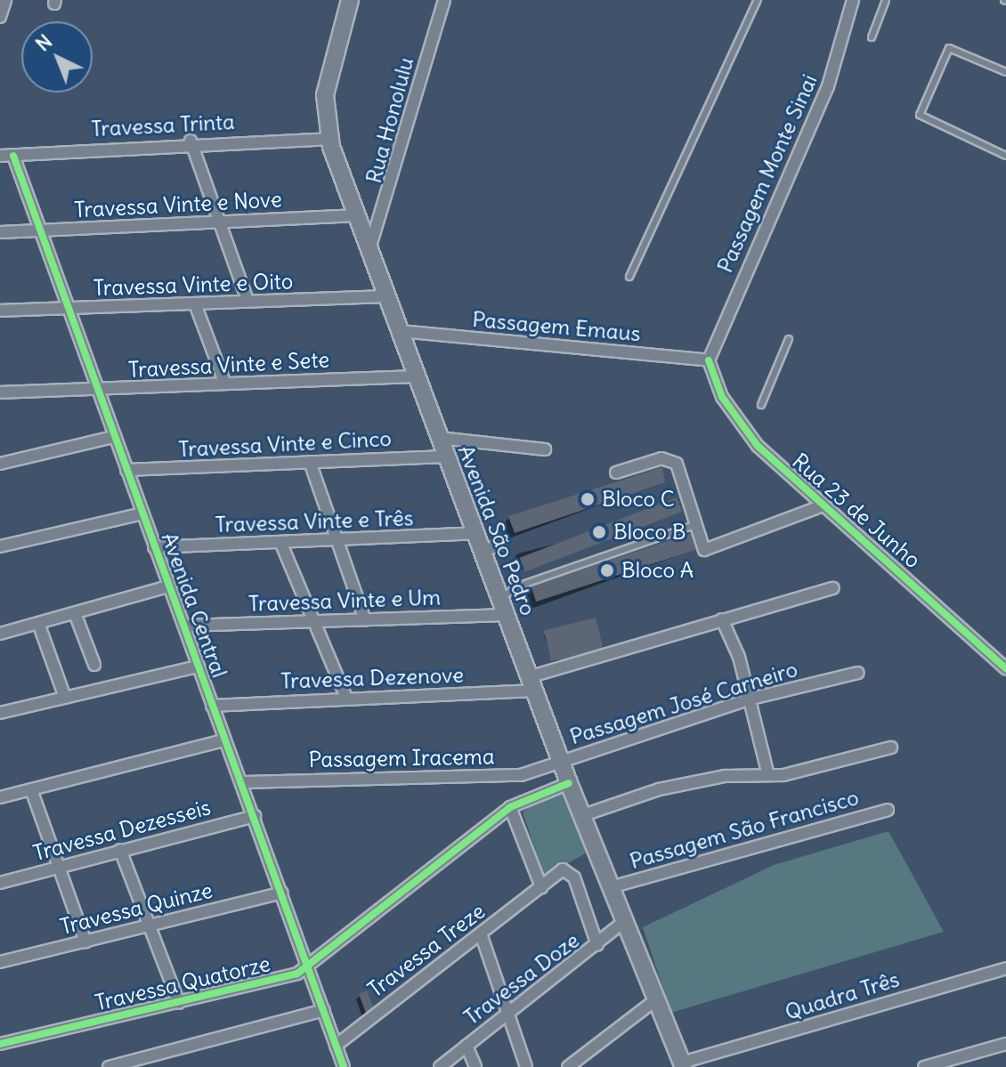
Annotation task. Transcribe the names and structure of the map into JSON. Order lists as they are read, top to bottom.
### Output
{
  "streets": {
    "main road": ["Avenida São Pedro"],
    "street": [
      "Rua Honolulu",
      "Travessa Trinta",
      "Passagem Monte Sinai",
      "Travessa Vinte e Nove",
      "Travessa Vinte e Oito",
      "Passagem Emaus",
      "Travessa Vinte e Sete",
      "Travessa Vinte e Cinco",
      "Rua 23 de Junho",
      "Travessa Vinte e Três",
      "Travessa Vinte e Um",
      "Avenida Central",
      "Travessa Dezenove",
      "Passagem José Carneiro",
      "Passagem Iracema",
      "Passagem São Francisco",
      "Travessa Dezesseis",
      "Travessa Quinze",
      "Travessa Treze",
      "Travessa Doze",
      "Travessa Quatorze",
      "Quadra Três"
    ]
  },
  "crossings": [
    ["Rua Honolulu", "Avenida São Pedro"],
    ["Travessa Trinta", "Avenida São Pedro"],
    ["Travessa Trinta", "Avenida Central"],
    ["Passagem Monte Sinai", "Passagem Emaus"],
    ["Passagem Monte Sinai", "Rua 23 de Junho"],
    ["Travessa Vinte e Nove", "Avenida São Pedro"],
    ["Travessa Vinte e Nove", "Avenida Central"],
    ["Travessa Vinte e Oito", "Avenida São Pedro"],
    ["Travessa Vinte e Oito", "Avenida Central"],
    ["Passagem Emaus", "Rua 23 de Junho"],
    ["Passagem Emaus", "Avenida São Pedro"],
    ["Travessa Vinte e Sete", "Avenida São Pedro"],
    ["Travessa Vinte e Sete", "Avenida Central"],
    ["Travessa Vinte e Cinco", "Avenida São Pedro"],
    ["Travessa Vinte e Cinco", "Avenida Central"],
    ["Travessa Vinte e Três", "Avenida São Pedro"],
    ["Travessa Vinte e Três", "Avenida Central"],
    ["Avenida São Pedro", "Travessa Vinte e Um"],
    ["Avenida São Pedro", "Travessa Dezenove"],
    ["Avenida São Pedro", "Passagem José Carneiro"],
    ["Avenida São Pedro", "Passagem Iracema"],
    ["Avenida São Pedro", "Passagem São Francisco"],
    ["Avenida São Pedro", "Travessa Doze"],
    ["Avenida São Pedro", "Travessa Quatorze"],
    ["Avenida São Pedro", "Quadra Três"],
    ["Travessa Vinte e Um", "Avenida Central"],
    ["Avenida Central", "Travessa Dezenove"],
    ["Avenida Central", "Passagem Iracema"],
    ["Avenida Central", "Travessa Dezesseis"],
    ["Avenida Central", "Travessa Quinze"],
    ["Avenida Central", "Travessa Treze"],
    ["Avenida Central", "Travessa Quatorze"],
    ["Passagem José Carneiro", "Passagem Iracema"],
    ["Travessa Treze", "Travessa Doze"]
  ],
  "places": ["Bloco C", "Bloco B", "Bloco A"],
  "north": "top left"
}
